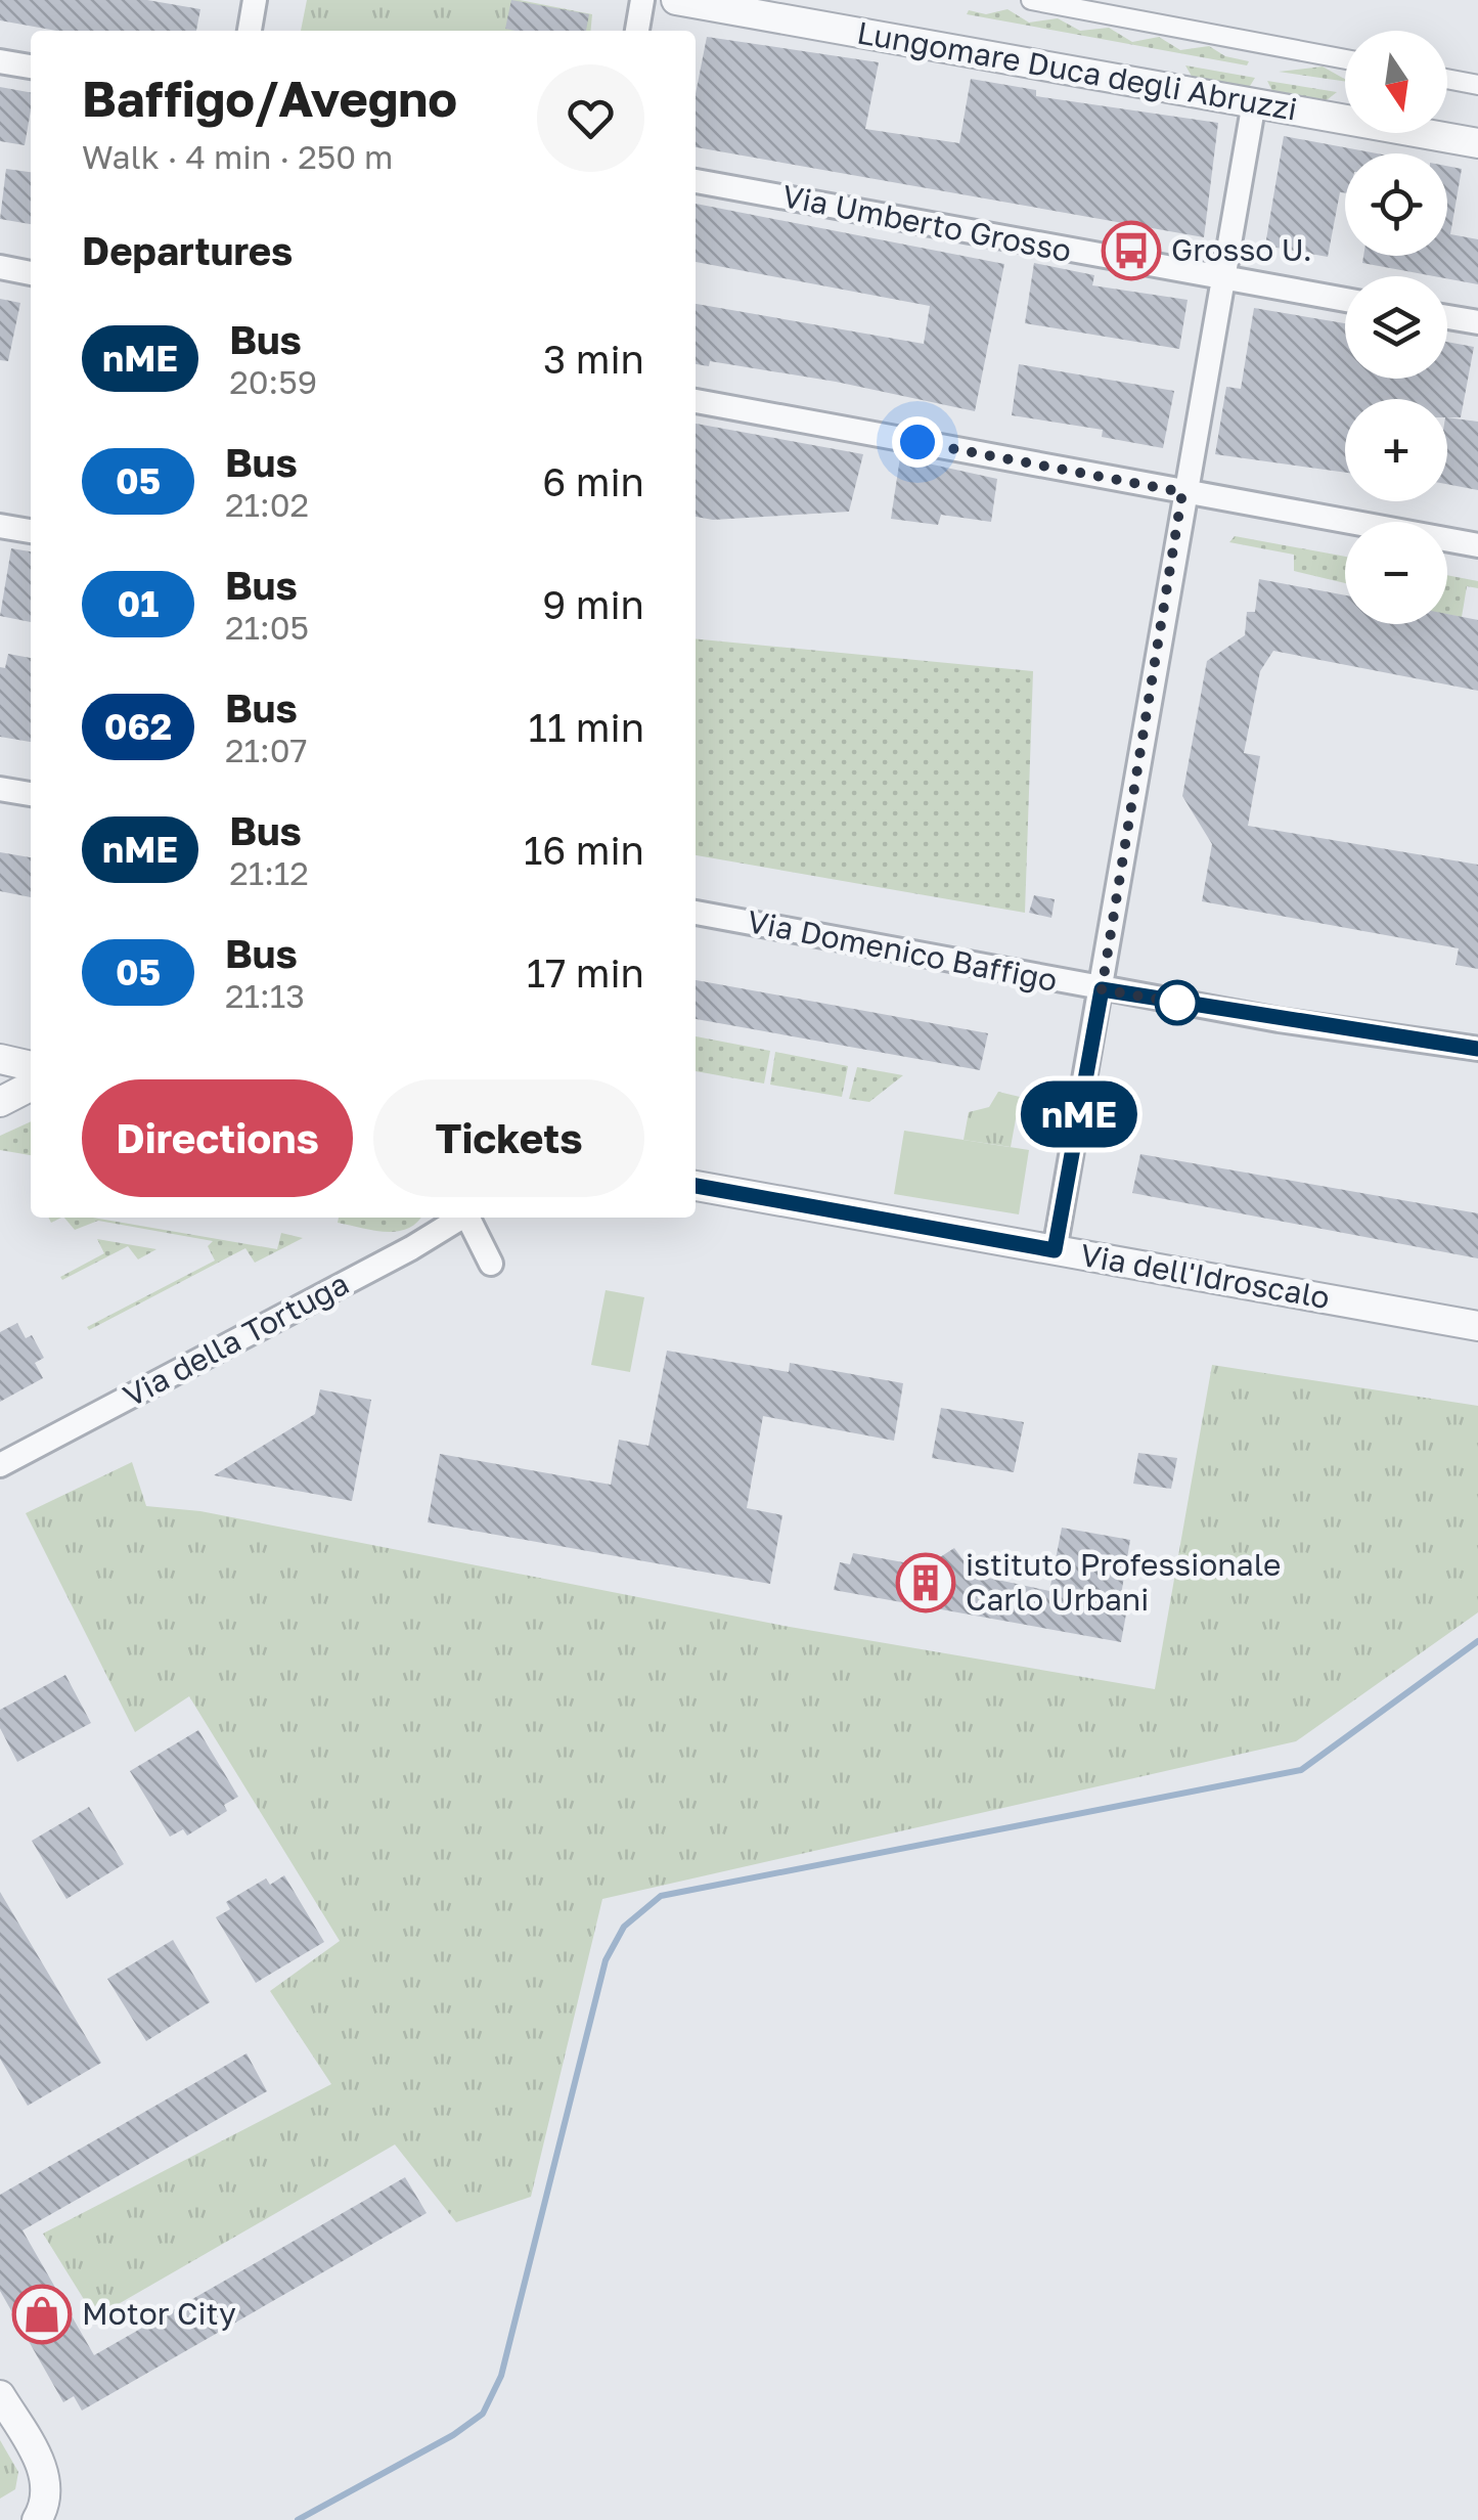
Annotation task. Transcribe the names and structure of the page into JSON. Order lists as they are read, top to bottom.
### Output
{
  "streets": {
    "street": [
      "Lungomare Duca degli Abruzzi",
      "Via Umberto Grosso",
      "Via Domenico Baffigo",
      "Via dell'Idroscalo",
      "Via della Tortuga"
    ]
  },
  "places": {
    "bus stop": ["Grosso U."],
    "building": ["istituto Professionale Carlo Urbani"],
    "shop": ["Motor City"]
  },
  "lines": ["bus line nME"],
  "north": "bottom",
  "page": {
    "on_map": "nME",
    "map_buttons": ["+", "−"],
    "heading": [
      ["Baffigo/Avegno", "Walk · 4 min · 250 m"],
      "Departures"
    ],
    "list": [
      {
        "mark": "nME",
        "name": "Bus",
        "note": "20:59",
        "value": "3 min"
      },
      {
        "mark": "05",
        "name": "Bus",
        "note": "21:02",
        "value": "6 min"
      },
      {
        "mark": "01",
        "name": "Bus",
        "note": "21:05",
        "value": "9 min"
      },
      {
        "mark": "062",
        "name": "Bus",
        "note": "21:07",
        "value": "11 min"
      },
      {
        "mark": "nME",
        "name": "Bus",
        "note": "21:12",
        "value": "16 min"
      },
      {
        "mark": "05",
        "name": "Bus",
        "note": "21:13",
        "value": "17 min"
      }
    ],
    "buttons": ["Directions", "Tickets"]
  }
}
